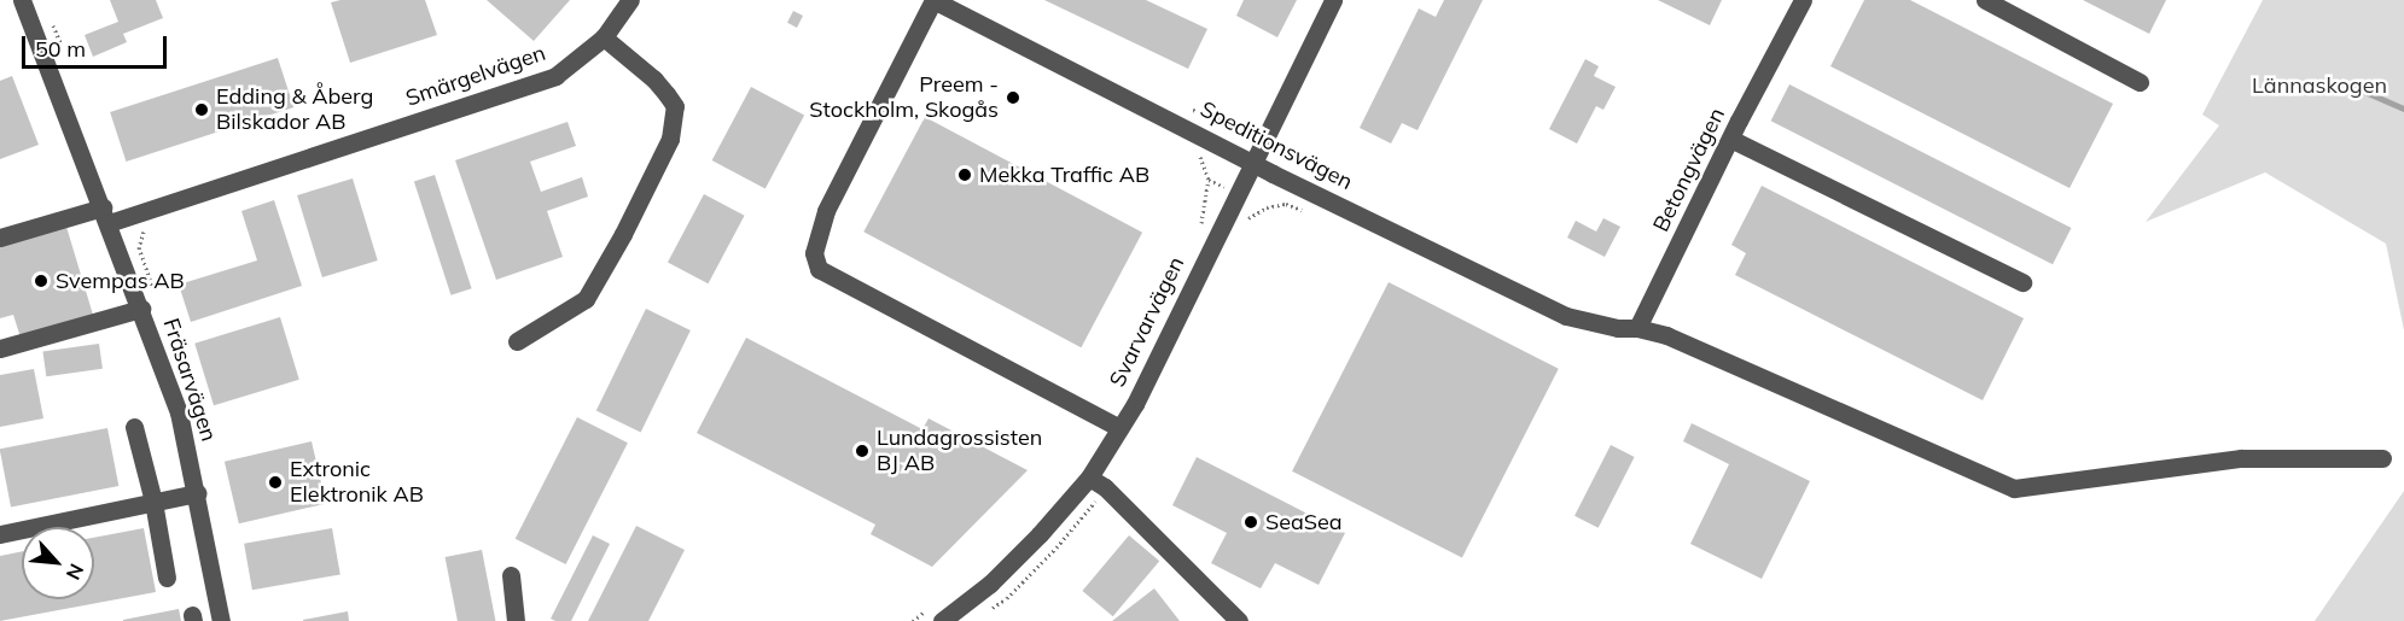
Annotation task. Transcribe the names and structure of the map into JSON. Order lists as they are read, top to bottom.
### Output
{
  "streets": {
    "street": [
      "Smärgelvägen",
      "Speditionsvägen",
      "Betongvägen",
      "Svarvarvägen",
      "Fräsarvägen"
    ]
  },
  "crossings": [
    ["Smärgelvägen", "Fräsarvägen"],
    ["Speditionsvägen", "Betongvägen"],
    ["Speditionsvägen", "Svarvarvägen"]
  ],
  "parks": ["Lännaskogen"],
  "places": [
    "Preem - Stockholm, Skogås",
    "Edding & Åberg Bilskador AB",
    "Mekka Traffic AB",
    "Svempas AB",
    "Lundagrossisten BJ AB",
    "Extronic Elektronik AB",
    "SeaSea"
  ],
  "scale_bar": "50 m",
  "north": "bottom right"
}
